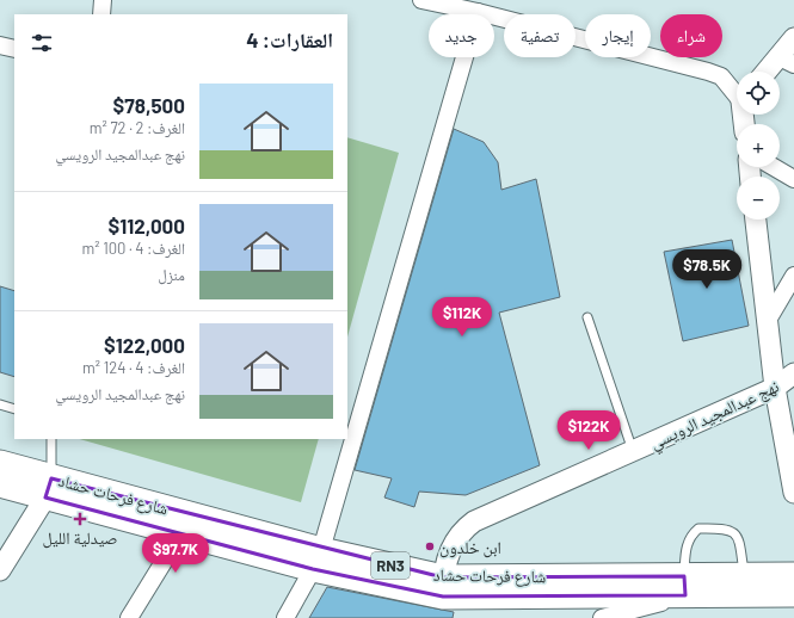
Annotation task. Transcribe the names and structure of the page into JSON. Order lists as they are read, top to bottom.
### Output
{
  "streets": {
    "main road": ["شارع فرحات حشاد", "RN3"],
    "street": ["نهج عبدالمجيد الرويسي"]
  },
  "crossings": [
    ["نهج عبدالمجيد الرويسي", "شارع فرحات حشاد"]
  ],
  "places": {
    "health": ["صيدلية الليل"],
    "other": ["ابن خلدون"]
  },
  "page": {
    "chip": [
      "شراء",
      "إيجار",
      "تصفية",
      "جديد"
    ],
    "heading": "العقارات: 4",
    "map_buttons": ["+", "−"],
    "list": [
      {
        "name": "$78,500",
        "note": "الغرف: 2 · 72 m² · نهج عبدالمجيد الرويسي"
      },
      {
        "name": "$112,000",
        "note": "الغرف: 4 · 100 m² · منزل"
      },
      {
        "name": "$122,000",
        "note": "الغرف: 4 · 124 m² · نهج عبدالمجيد الرويسي"
      }
    ],
    "price": [
      "$78.5K",
      "$112K",
      "$122K",
      "$97.7K"
    ]
  }
}
